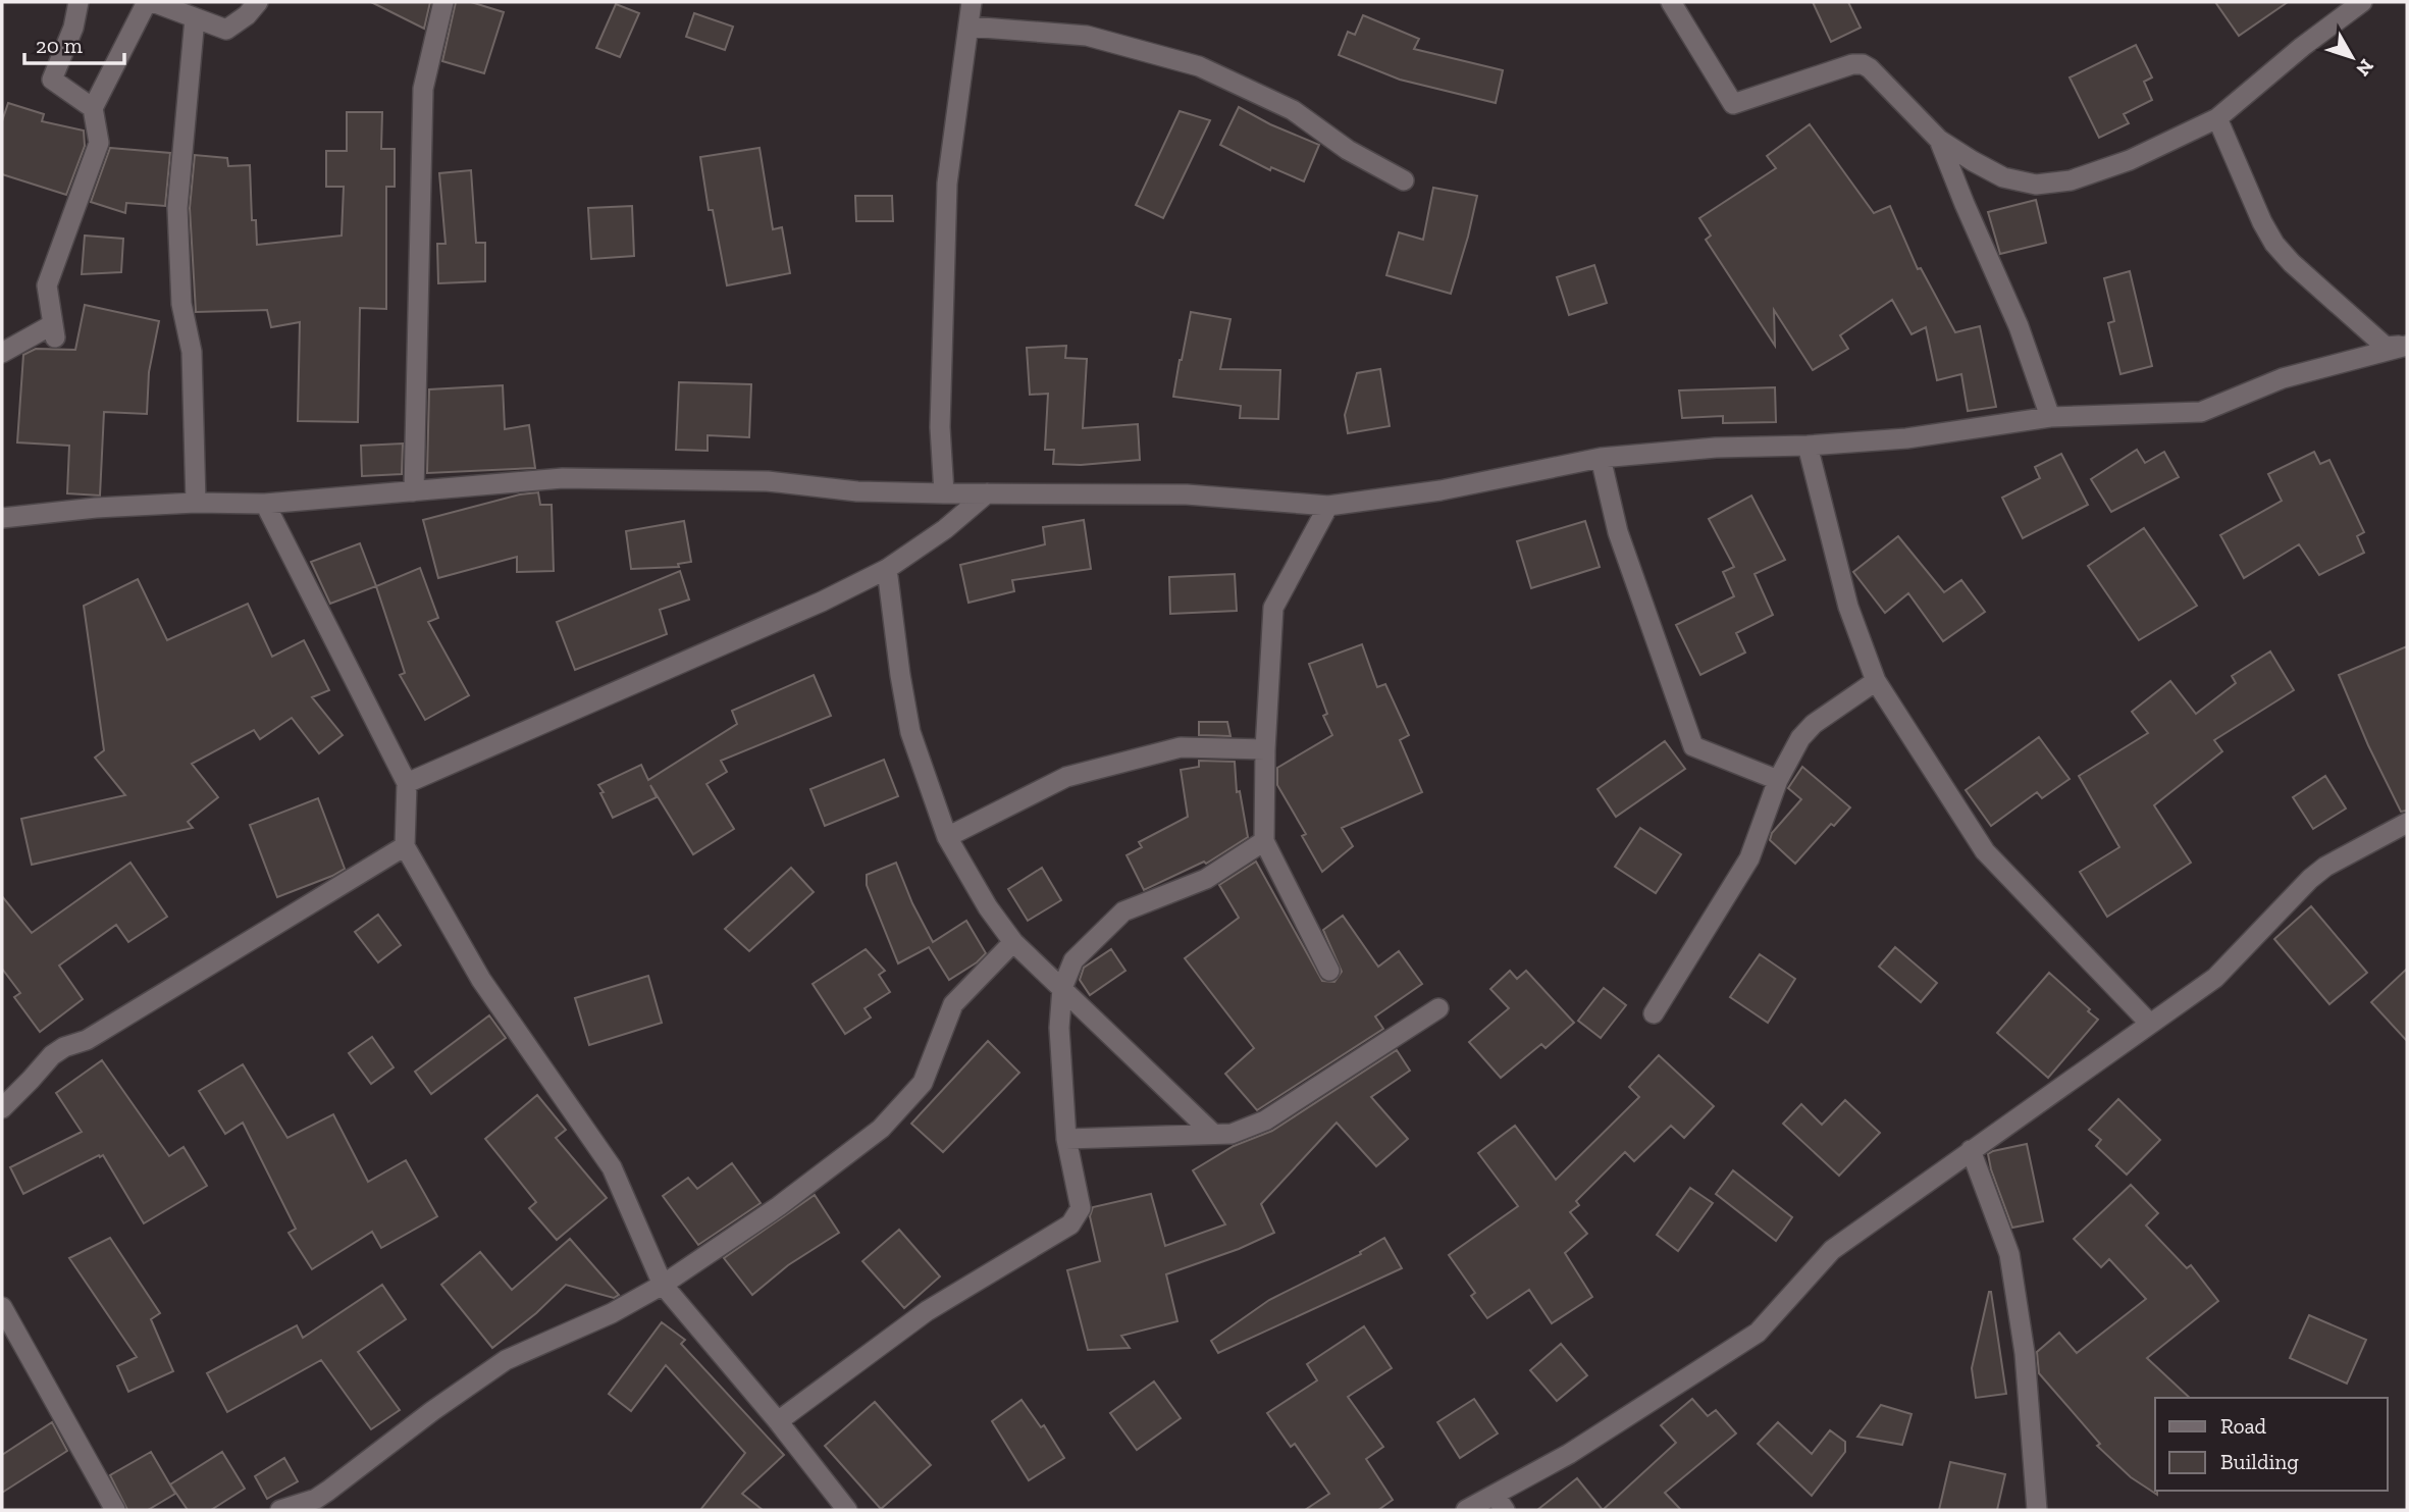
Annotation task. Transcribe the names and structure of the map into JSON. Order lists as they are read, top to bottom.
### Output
{
  "legend": ["Road", "Building"],
  "scale_bar": "20 m",
  "north": "bottom right"
}
